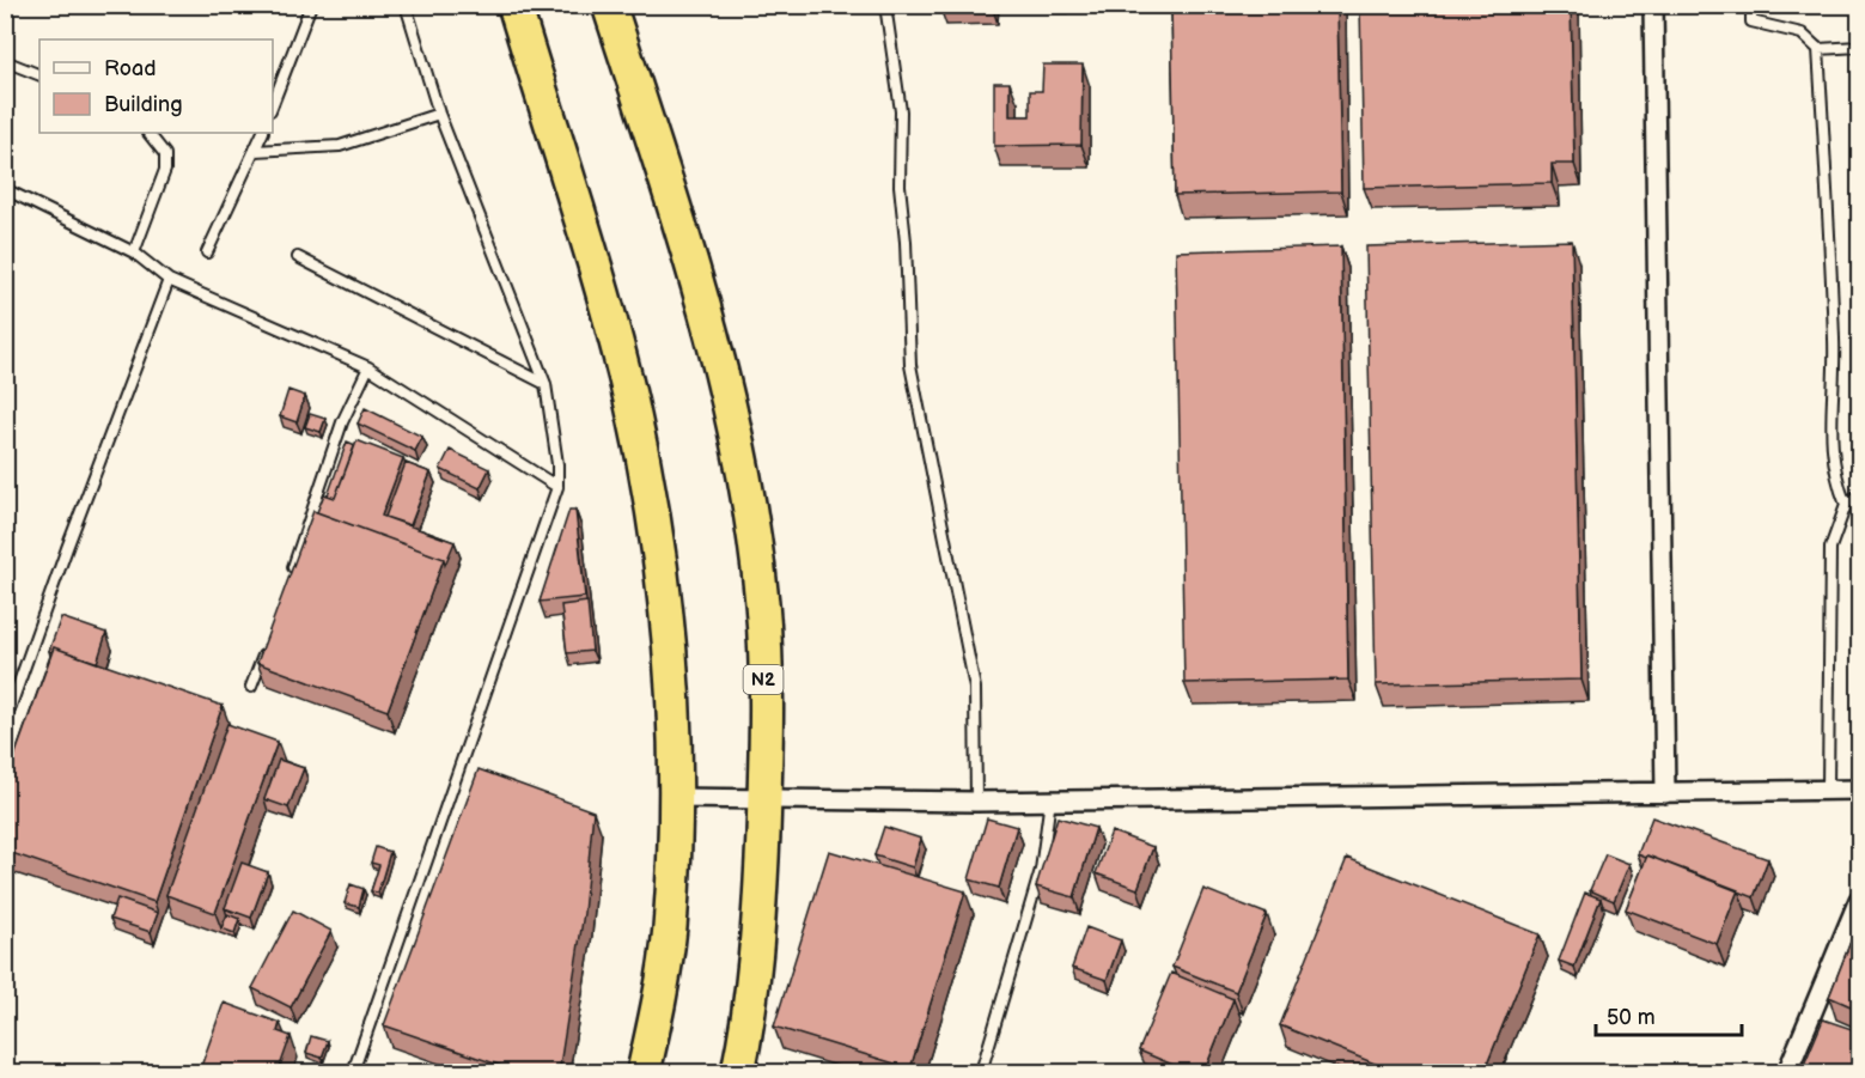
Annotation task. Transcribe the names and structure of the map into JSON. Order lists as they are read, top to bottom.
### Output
{
  "streets": {
    "highway": ["N2"]
  },
  "legend": ["Road", "Building"],
  "scale_bar": "50 m"
}
